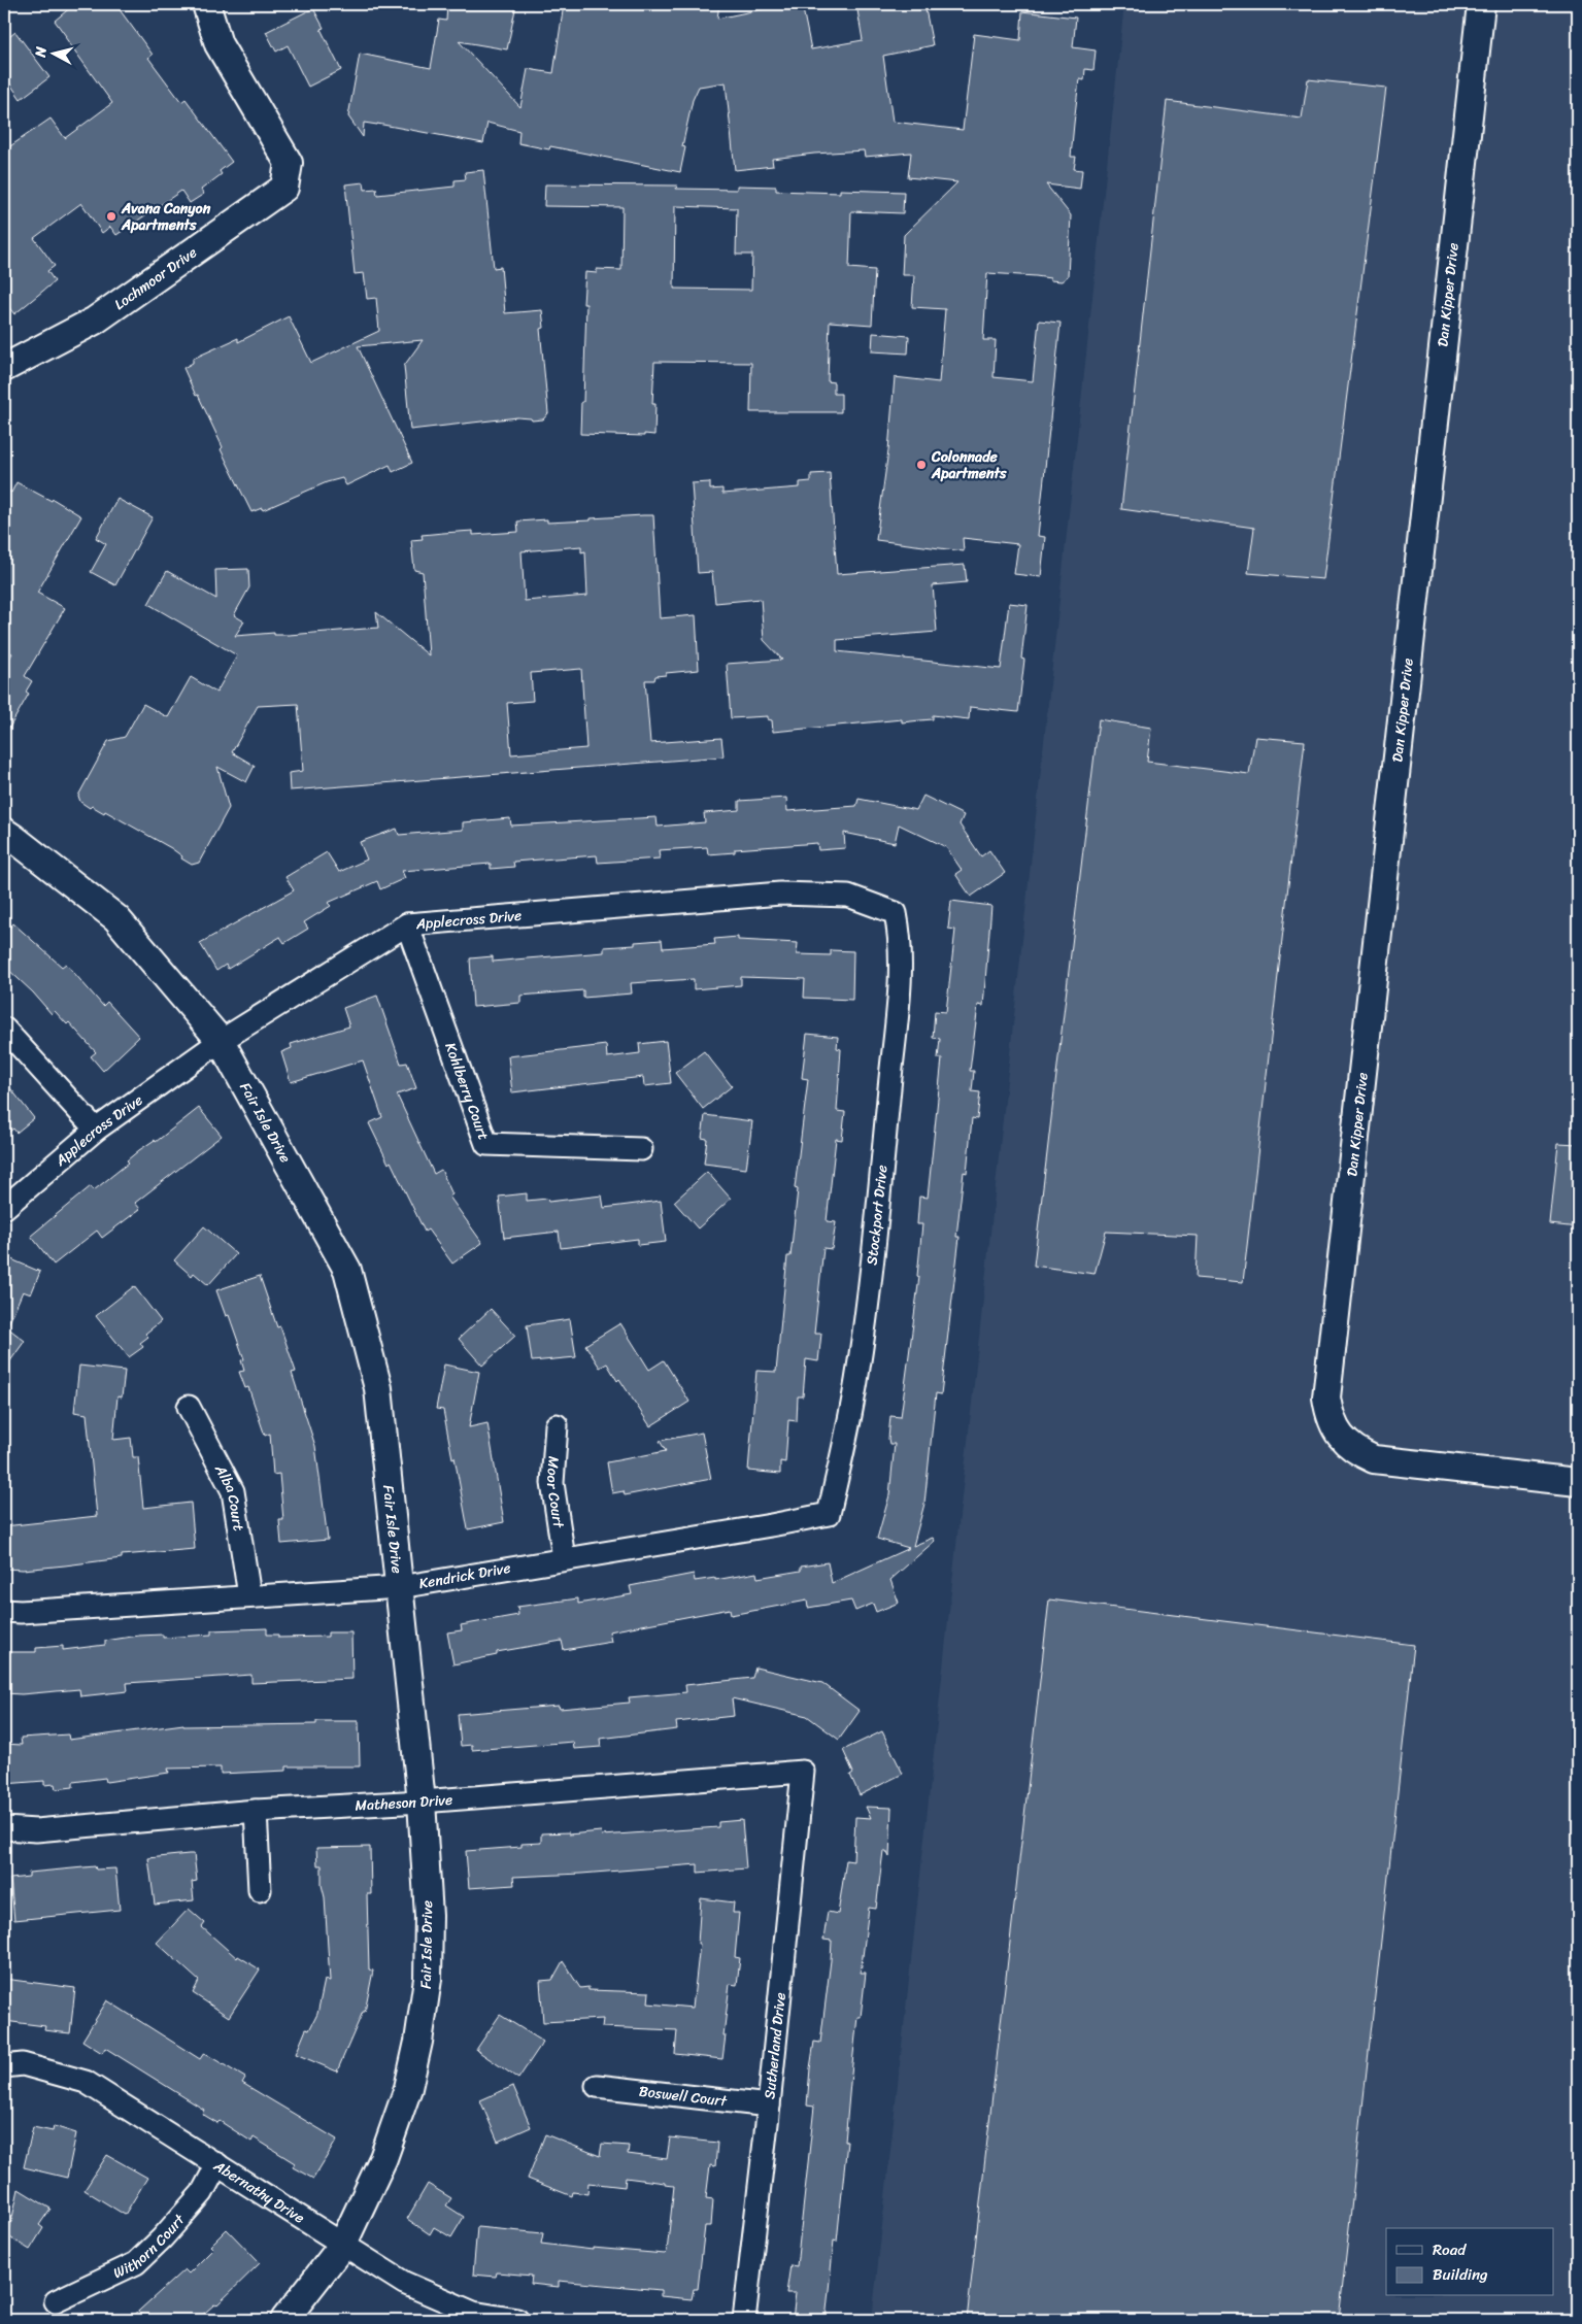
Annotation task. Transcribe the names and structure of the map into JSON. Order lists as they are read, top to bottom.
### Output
{
  "streets": {
    "street": [
      "Lochmoor Drive",
      "Dan Kipper Drive",
      "Applecross Drive",
      "Kohlberry Court",
      "Fair Isle Drive",
      "Stockport Drive",
      "Moor Court",
      "Alba Court",
      "Kendrick Drive",
      "Matheson Drive",
      "Sutherland Drive",
      "Boswell Court",
      "Abernathy Drive",
      "Withorn Court"
    ]
  },
  "crossings": [
    ["Applecross Drive", "Kohlberry Court"],
    ["Applecross Drive", "Fair Isle Drive"],
    ["Applecross Drive", "Stockport Drive"],
    ["Fair Isle Drive", "Kendrick Drive"],
    ["Fair Isle Drive", "Matheson Drive"],
    ["Fair Isle Drive", "Abernathy Drive"],
    ["Stockport Drive", "Kendrick Drive"],
    ["Moor Court", "Kendrick Drive"],
    ["Alba Court", "Kendrick Drive"],
    ["Matheson Drive", "Sutherland Drive"],
    ["Sutherland Drive", "Boswell Court"],
    ["Abernathy Drive", "Withorn Court"]
  ],
  "places": ["Avana Canyon Apartments", "Colonnade Apartments"],
  "legend": ["Road", "Building"],
  "north": "left"
}
